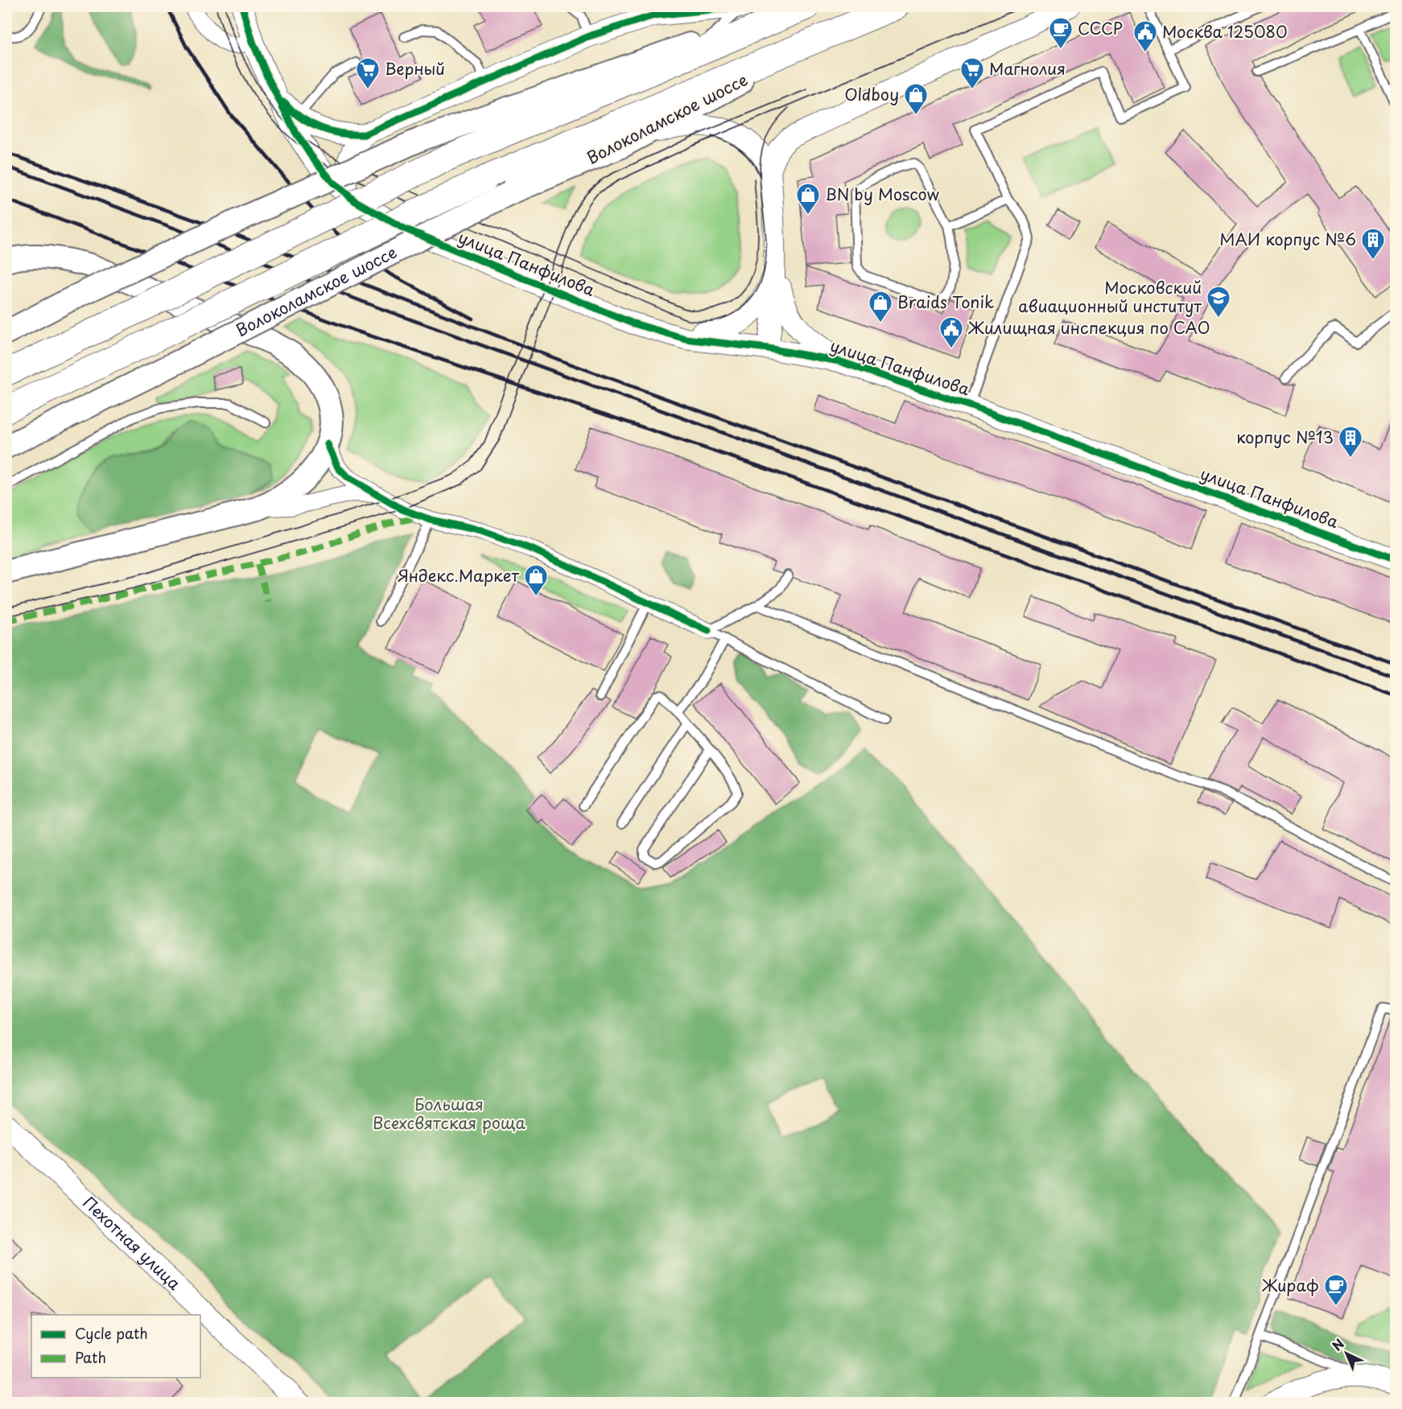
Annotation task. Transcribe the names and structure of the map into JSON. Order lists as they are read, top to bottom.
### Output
{
  "streets": {
    "main road": ["Волоколамское шоссе"],
    "street": ["улица Панфилова", "Пехотная улица"]
  },
  "parks": ["Большая Всехсвятская роща"],
  "places": {
    "cafe": ["СССР", "Жираф"],
    "public building": ["Москва 125080", "Жилищная инспекция по САО"],
    "supermarket": ["Верный", "Магнолия"],
    "shop": [
      "Oldboy",
      "BN by Moscow",
      "Braids Tonik",
      "Яндекс.Маркет"
    ],
    "building": ["МАИ корпус №6", "корпус №13"],
    "school or university": ["Московский авиационный институт"]
  },
  "legend": ["Cycle path", "Path"],
  "north": "top left"
}
